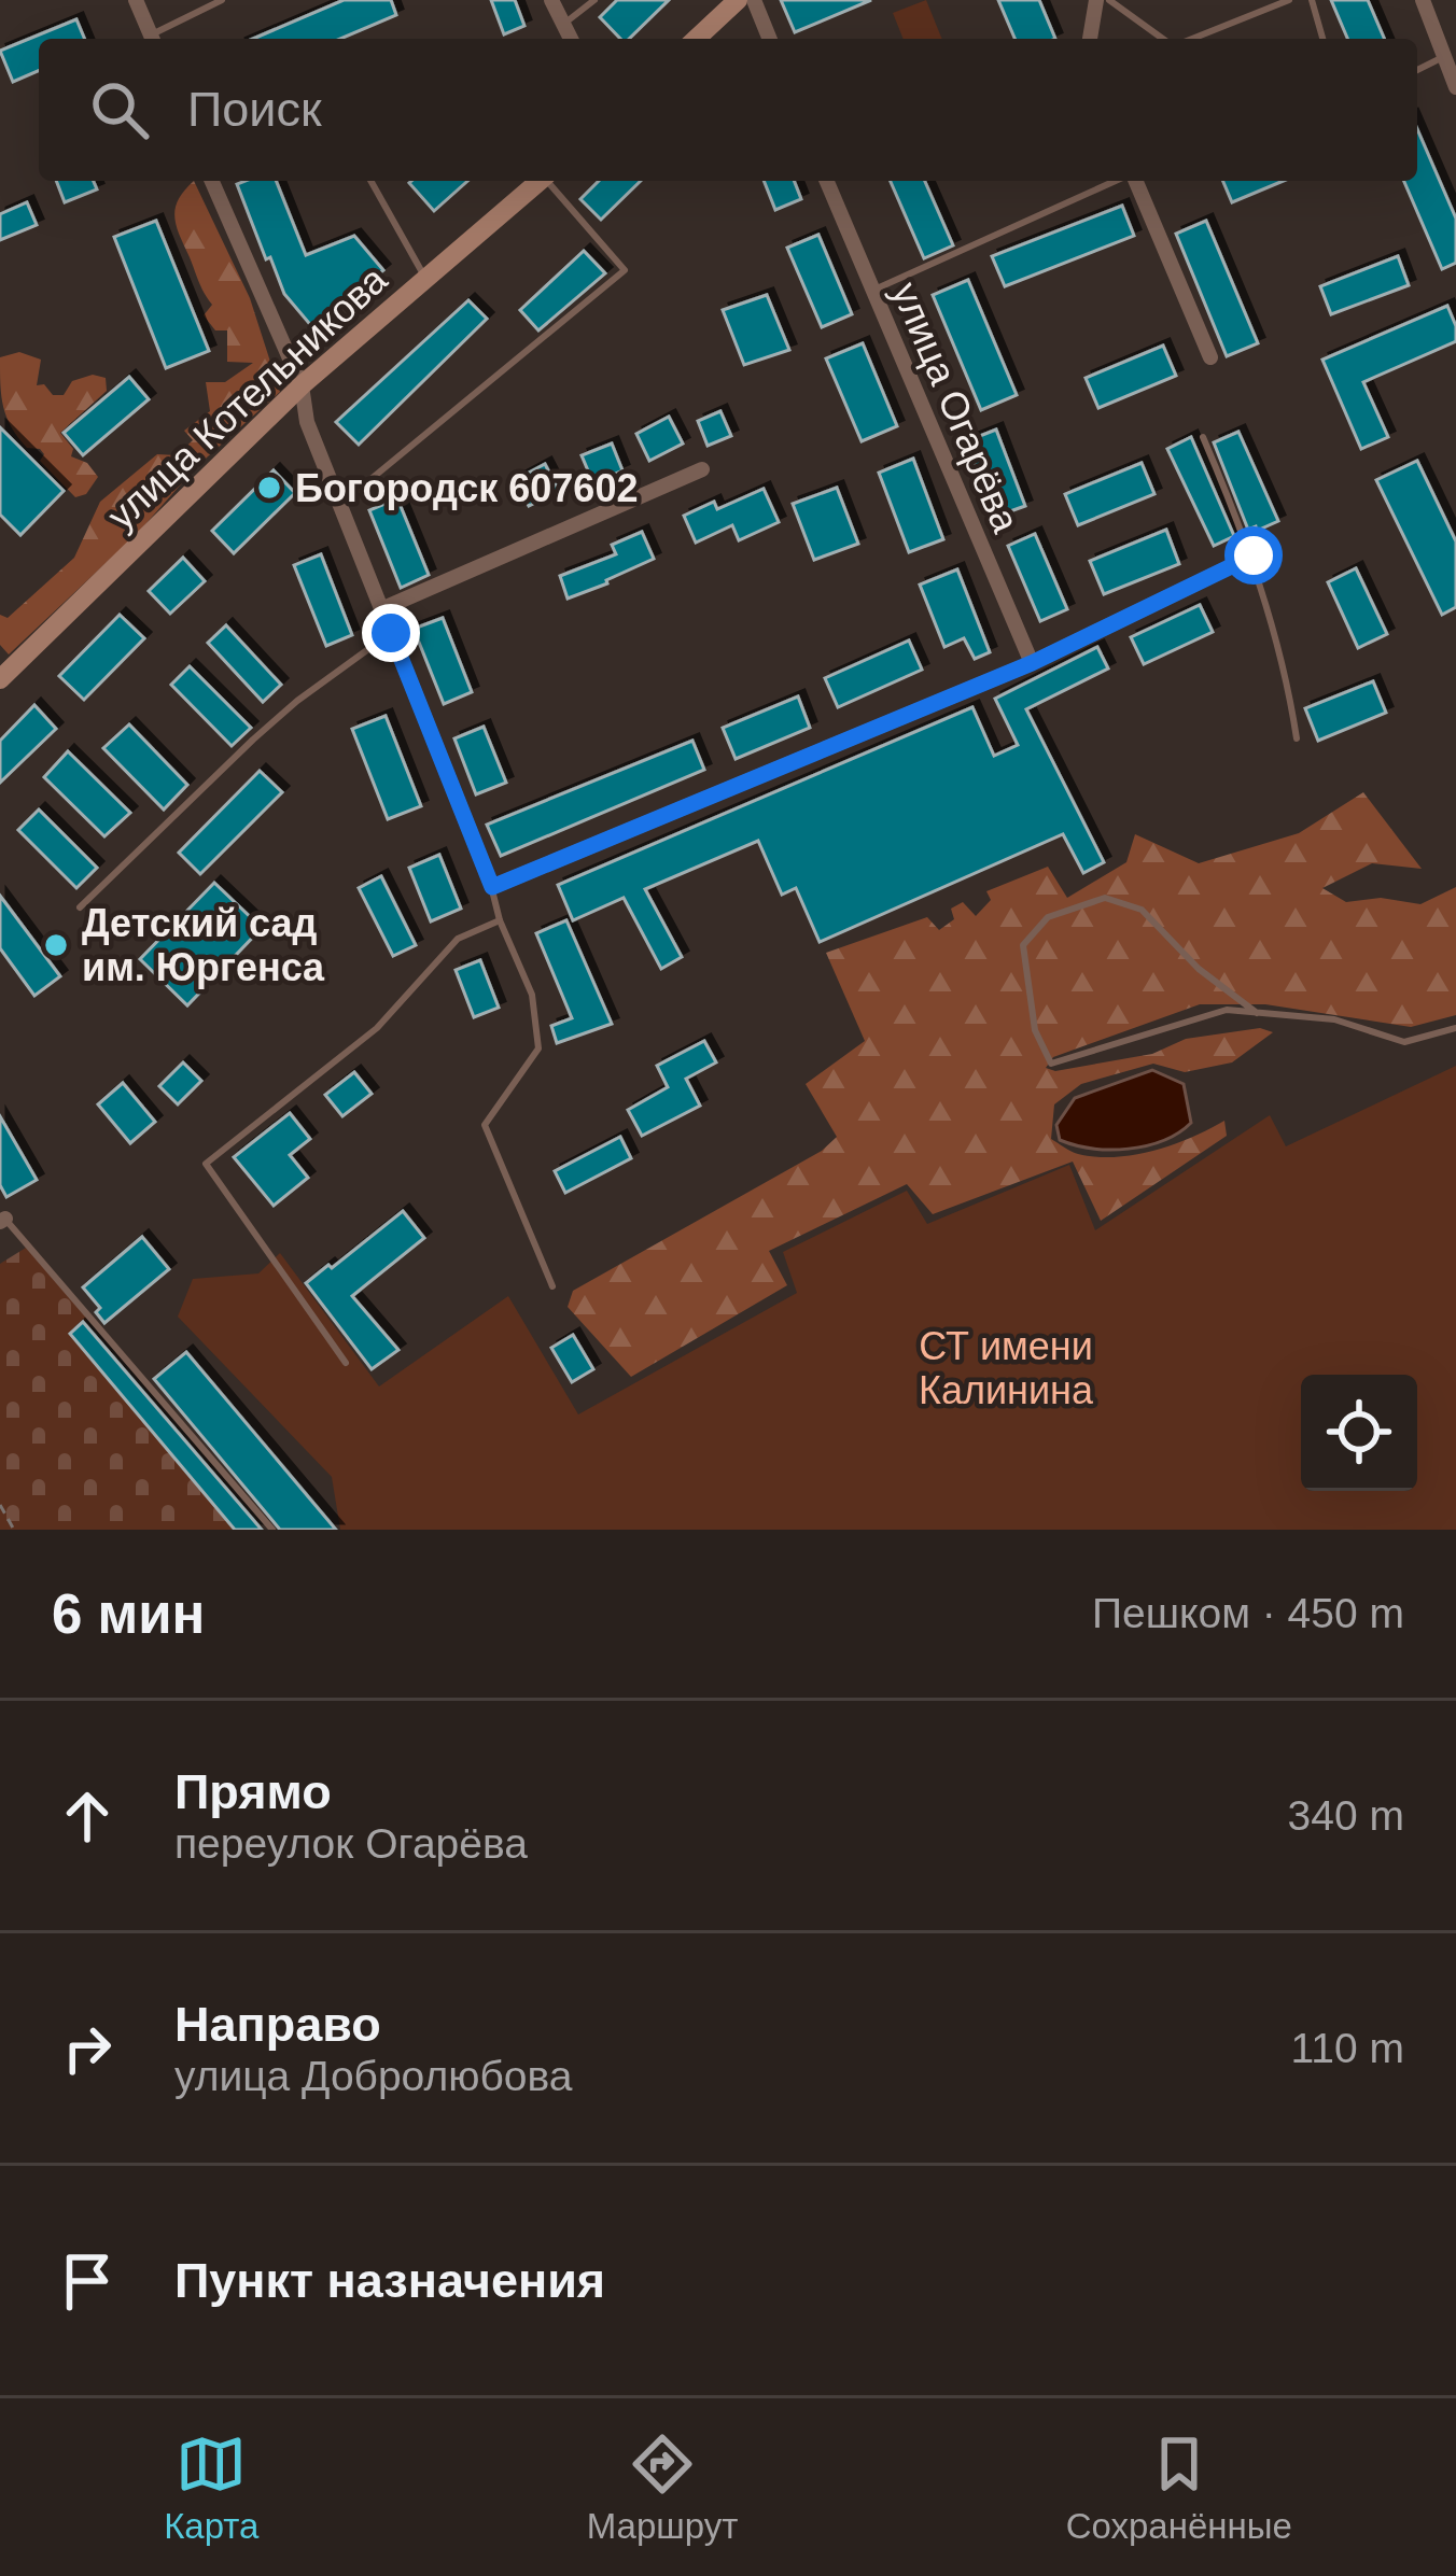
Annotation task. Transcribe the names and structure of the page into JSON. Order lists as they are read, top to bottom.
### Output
{
  "streets": {
    "street": ["улица Котельникова", "улица Огарёва"]
  },
  "parks": ["СТ имени Калинина"],
  "places": ["Богородск 607602", "Детский сад им. Юргенса"],
  "page": {
    "search": "Поиск",
    "heading": ["6 мин", "Пешком · 450 m"],
    "list": [
      ["Прямо", "переулок Огарёва", "340 m"],
      ["Направо", "улица Добролюбова", "110 m"],
      "Пункт назначения"
    ],
    "nav": ["Карта", "Маршрут", "Сохранённые"]
  }
}
